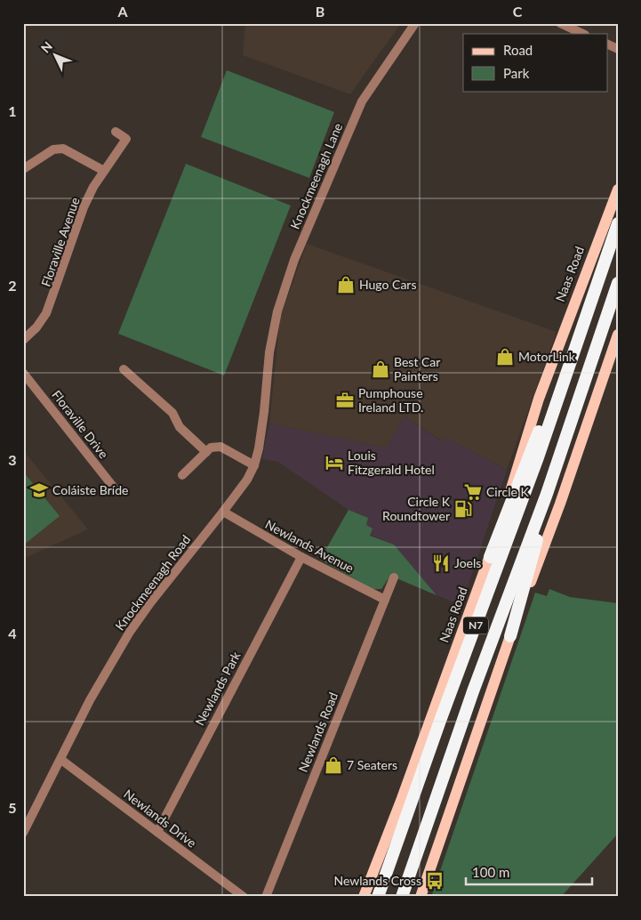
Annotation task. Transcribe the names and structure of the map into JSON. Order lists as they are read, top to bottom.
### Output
{
  "streets": {
    "highway": ["Naas Road", "N7"],
    "street": [
      "Knockmeenagh Lane",
      "Floraville Avenue",
      "Floraville Drive",
      "Newlands Avenue",
      "Knockmeenagh Road",
      "Newlands Park",
      "Newlands Road",
      "Newlands Drive"
    ]
  },
  "crossings": [
    ["Knockmeenagh Lane", "Knockmeenagh Road"],
    ["Naas Road", "N7"],
    ["Newlands Avenue", "Knockmeenagh Road"],
    ["Newlands Avenue", "Newlands Park"],
    ["Newlands Avenue", "Newlands Road"],
    ["Knockmeenagh Road", "Newlands Drive"],
    ["Newlands Park", "Newlands Drive"]
  ],
  "places": {
    "shop": [
      "Hugo Cars",
      "MotorLink",
      "Best Car Painters",
      "7 Seaters"
    ],
    "office": ["Pumphouse Ireland LTD."],
    "hotel": ["Louis Fitzgerald Hotel"],
    "school or university": ["Coláiste Bríde"],
    "supermarket": ["Circle K"],
    "fuel station": ["Circle K Roundtower"],
    "restaurant": ["Joels"],
    "bus stop": ["Newlands Cross"]
  },
  "legend": ["Road", "Park"],
  "scale_bar": "100 m",
  "north": "top left",
  "grid": {
    "columns": ["A", "B", "C"],
    "rows": [
      "1",
      "2",
      "3",
      "4",
      "5"
    ]
  }
}
